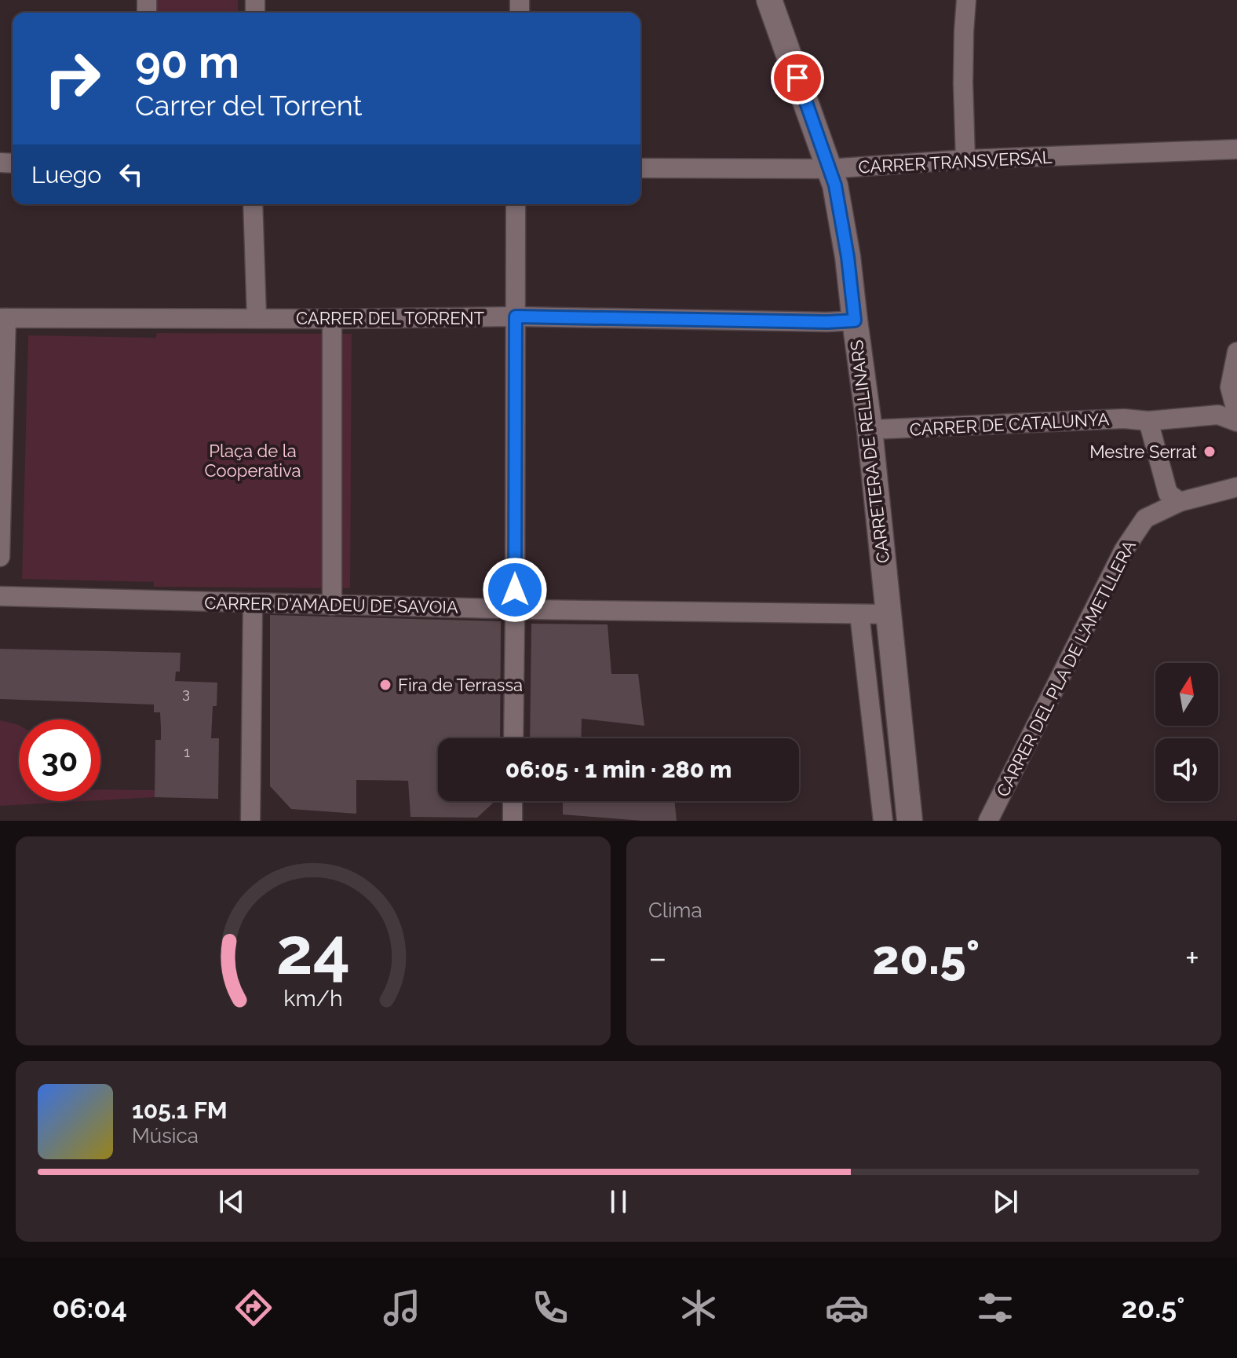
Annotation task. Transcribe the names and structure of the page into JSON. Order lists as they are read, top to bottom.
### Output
{
  "streets": {
    "street": [
      "CARRER TRANSVERSAL",
      "CARRER DEL TORRENT",
      "CARRER DE CATALUNYA",
      "CARRETERA DE RELLINARS",
      "CARRER D'AMADEU DE SAVOIA",
      "CARRER DEL PLA DE L'AMETLLERA"
    ]
  },
  "crossings": [
    ["CARRER TRANSVERSAL", "CARRETERA DE RELLINARS"],
    ["CARRER DEL TORRENT", "CARRETERA DE RELLINARS"],
    ["CARRER DE CATALUNYA", "CARRETERA DE RELLINARS"],
    ["CARRETERA DE RELLINARS", "CARRER D'AMADEU DE SAVOIA"]
  ],
  "parks": ["Plaça de la Cooperativa"],
  "places": ["Mestre Serrat", "Fira de Terrassa"],
  "house_numbers": ["3", "1"],
  "north": "top",
  "page": {
    "turn": ["90 m", "Carrer del Torrent"],
    "then": "Luego",
    "limit": "30",
    "trip": "06:05 · 1 min · 280 m",
    "tile": "Clima",
    "heat": ["−", "20.5°", "+"],
    "song": ["105.1 FM", "Música"],
    "tabs": ["06:04", "20.5°"],
    "gauge": ["24", "km/h"]
  }
}
